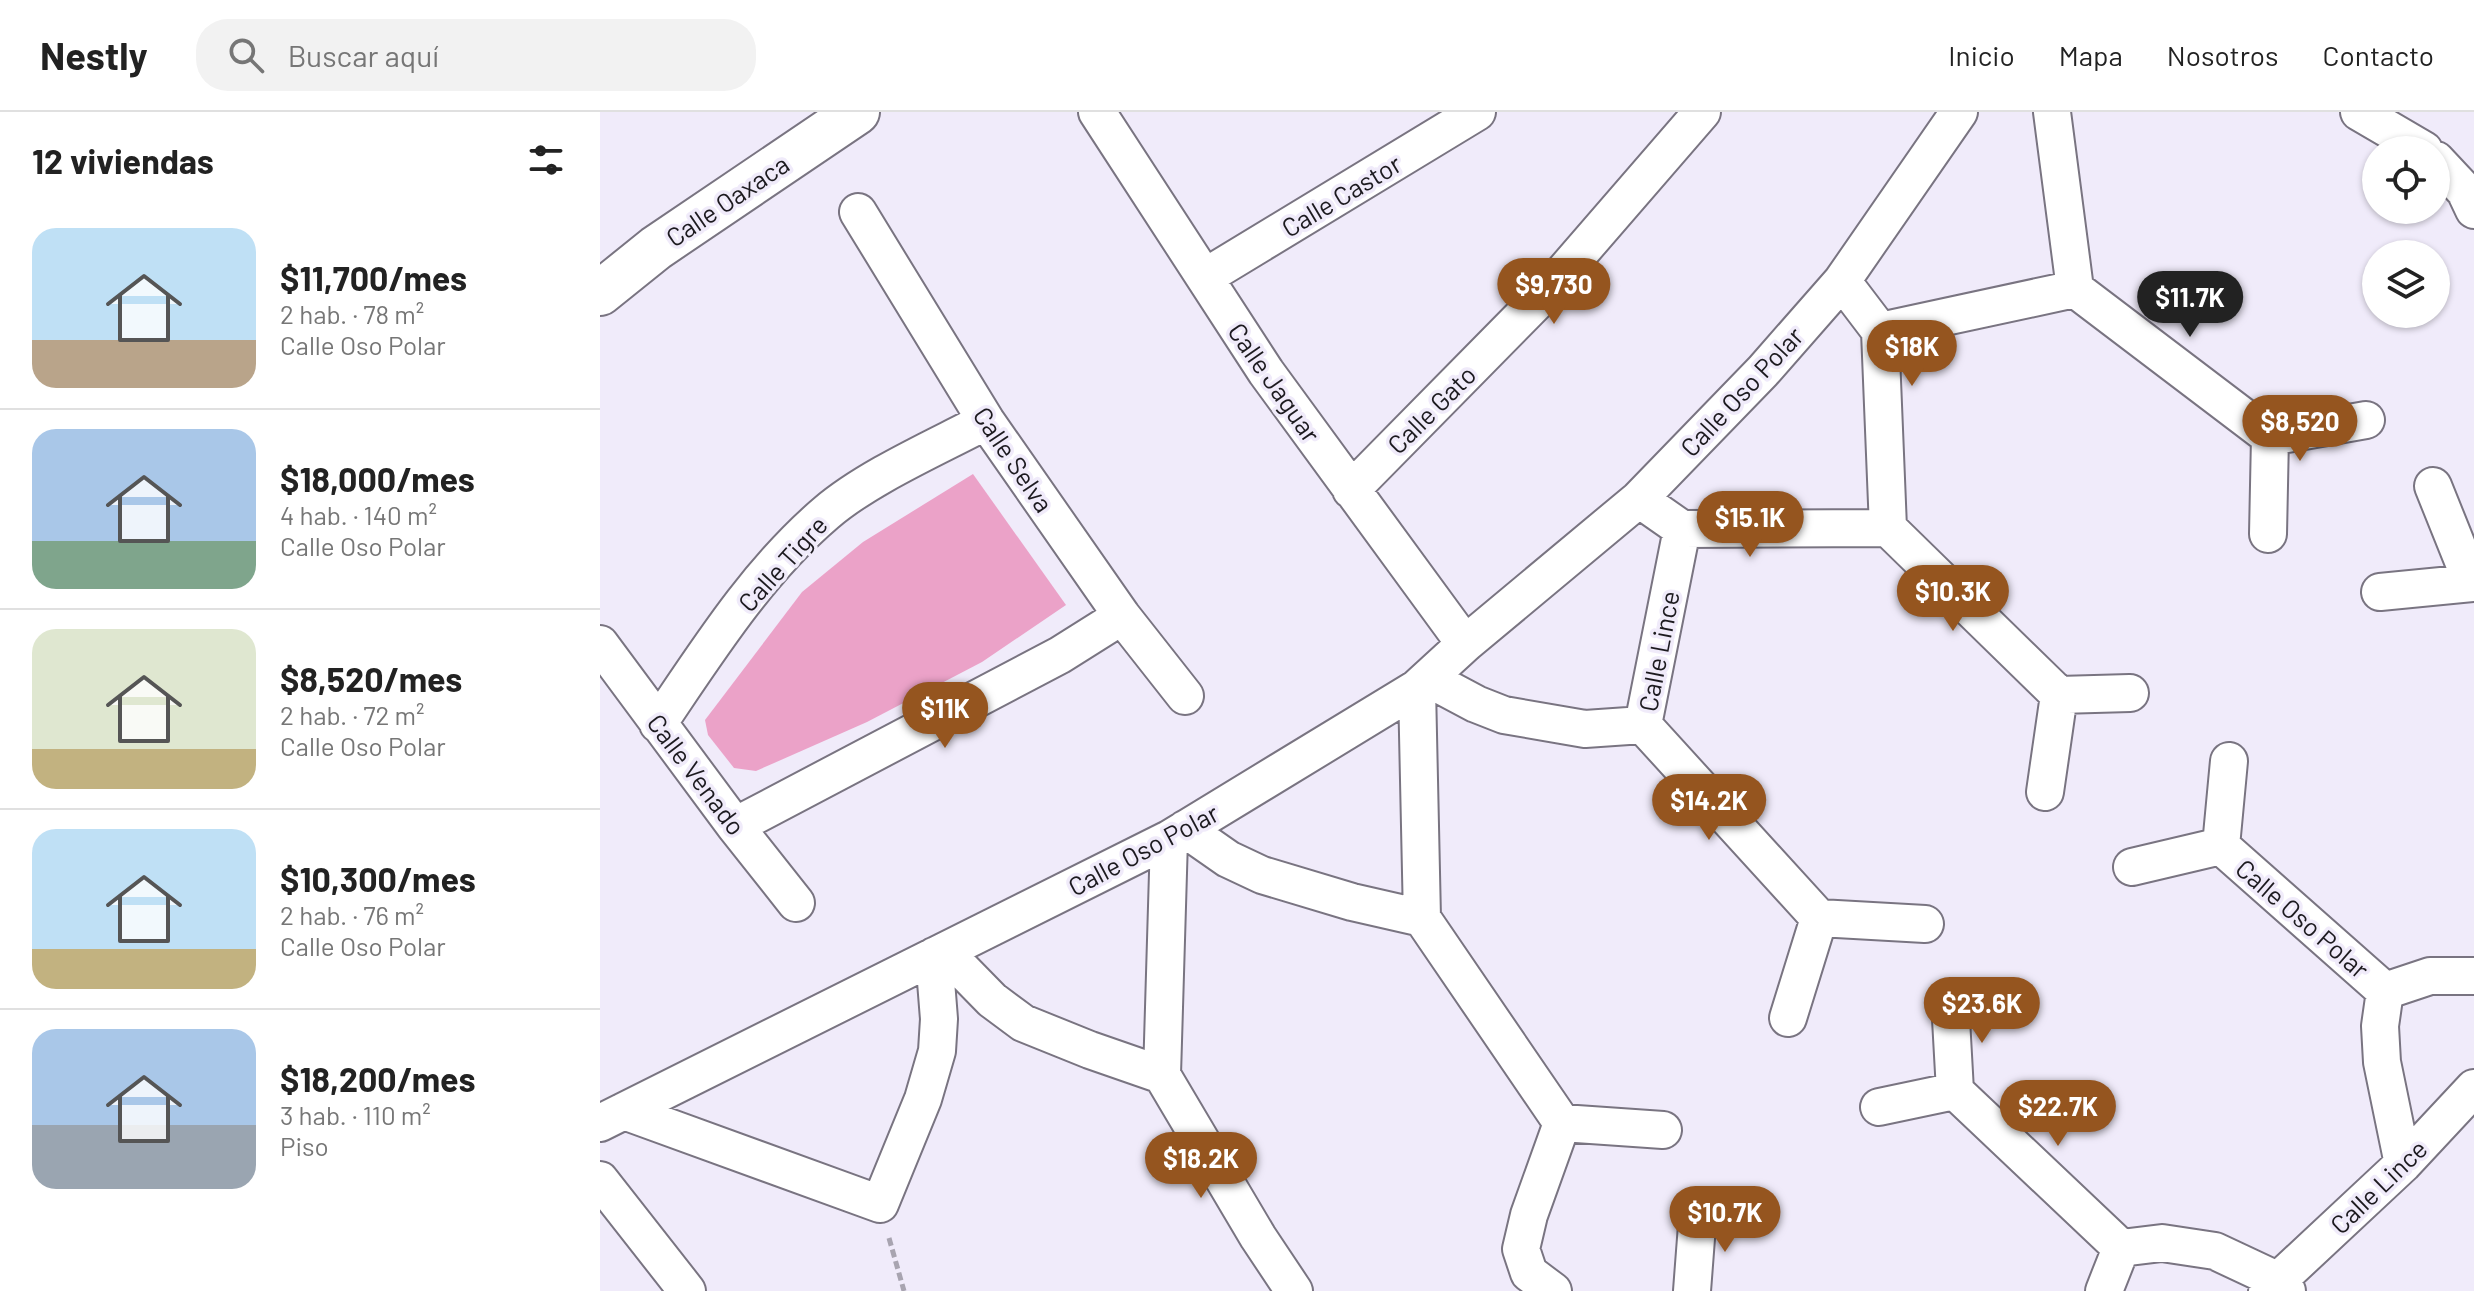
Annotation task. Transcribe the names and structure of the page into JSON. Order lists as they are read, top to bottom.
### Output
{
  "streets": {
    "street": [
      "Calle Castor",
      "Calle Oaxaca",
      "Calle Jaguar",
      "Calle Oso Polar",
      "Calle Gato",
      "Calle Selva",
      "Calle Tigre",
      "Calle Lince",
      "Calle Venado"
    ]
  },
  "crossings": [
    ["Calle Castor", "Calle Jaguar"],
    ["Calle Jaguar", "Calle Oso Polar"],
    ["Calle Jaguar", "Calle Gato"],
    ["Calle Oso Polar", "Calle Lince"],
    ["Calle Selva", "Calle Tigre"],
    ["Calle Tigre", "Calle Venado"]
  ],
  "page": {
    "header": "Nestly",
    "search": "Buscar aquí",
    "nav": [
      "Inicio",
      "Mapa",
      "Nosotros",
      "Contacto"
    ],
    "heading": "12 viviendas",
    "list": [
      {
        "name": "$11,700/mes",
        "note": "2 hab. · 78 m² · Calle Oso Polar"
      },
      {
        "name": "$18,000/mes",
        "note": "4 hab. · 140 m² · Calle Oso Polar"
      },
      {
        "name": "$8,520/mes",
        "note": "2 hab. · 72 m² · Calle Oso Polar"
      },
      {
        "name": "$10,300/mes",
        "note": "2 hab. · 76 m² · Calle Oso Polar"
      },
      {
        "name": "$18,200/mes",
        "note": "3 hab. · 110 m² · Piso"
      }
    ],
    "price": [
      "$9,730",
      "$11.7K",
      "$18K",
      "$8,520",
      "$15.1K",
      "$10.3K",
      "$11K",
      "$14.2K",
      "$23.6K",
      "$22.7K",
      "$18.2K",
      "$10.7K"
    ]
  }
}
